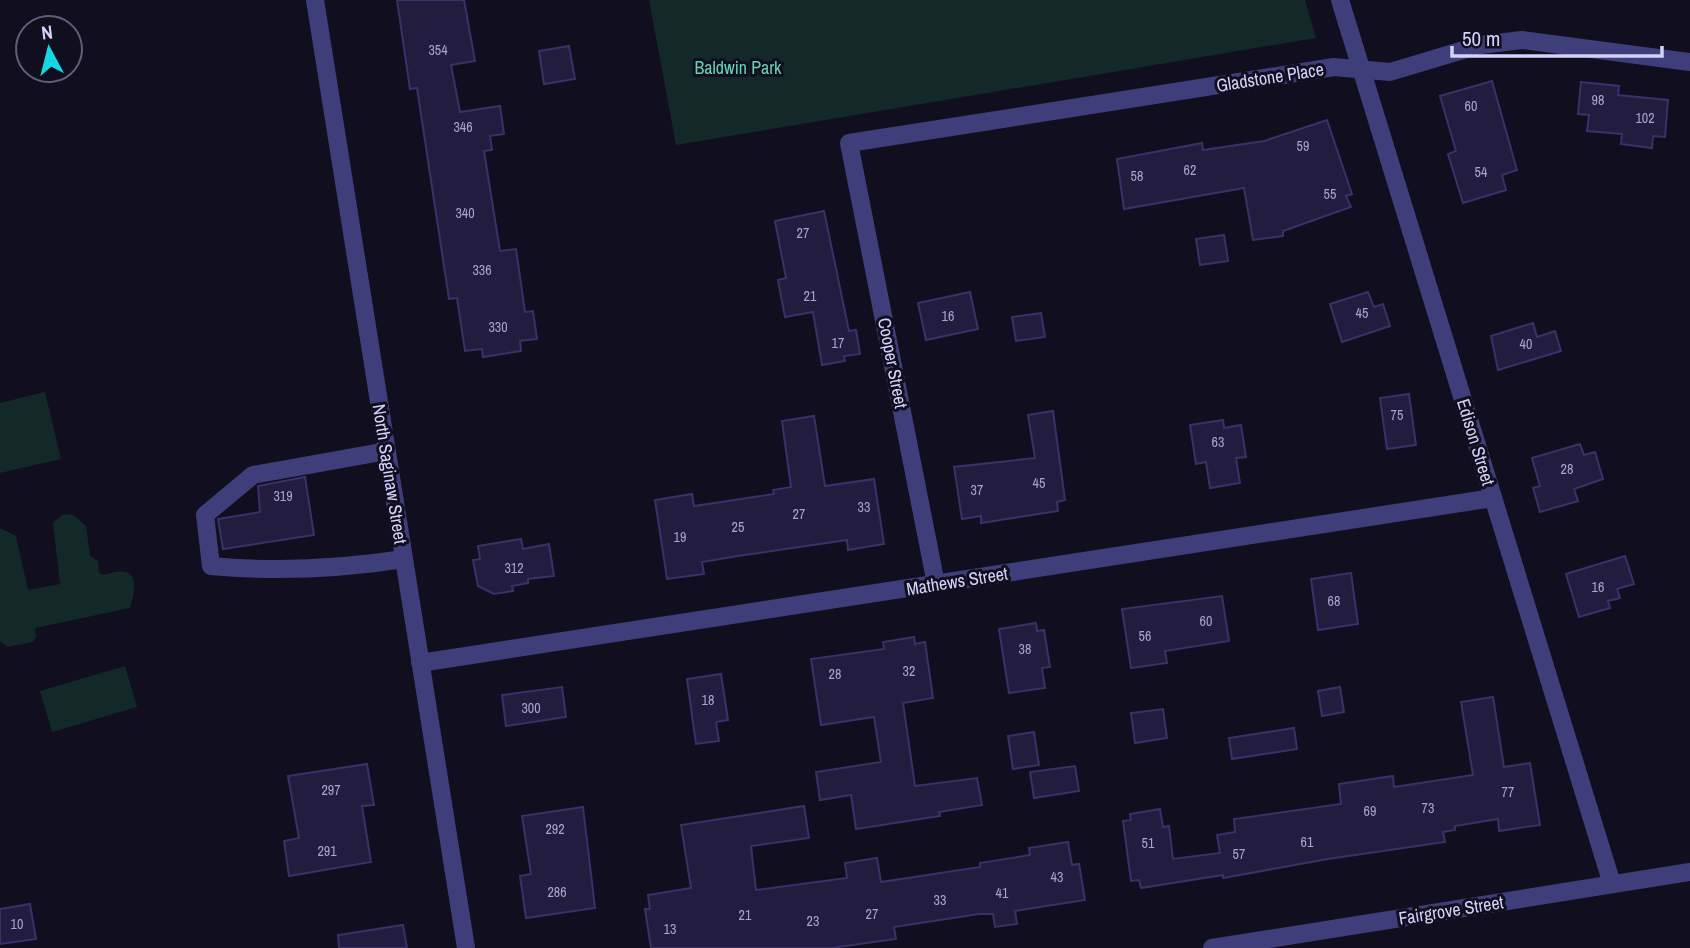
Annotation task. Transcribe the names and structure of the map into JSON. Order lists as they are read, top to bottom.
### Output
{
  "streets": {
    "street": [
      "Gladstone Place",
      "Cooper Street",
      "Edison Street",
      "North Saginaw Street",
      "Mathews Street",
      "Fairgrove Street"
    ]
  },
  "crossings": [
    ["Gladstone Place", "Cooper Street"],
    ["Gladstone Place", "Edison Street"],
    ["Cooper Street", "Mathews Street"],
    ["Edison Street", "Mathews Street"],
    ["Edison Street", "Fairgrove Street"],
    ["North Saginaw Street", "Mathews Street"]
  ],
  "parks": ["Baldwin Park"],
  "house_numbers": [
    "354",
    "98",
    "60",
    "102",
    "346",
    "59",
    "62",
    "54",
    "58",
    "55",
    "340",
    "27",
    "336",
    "21",
    "45",
    "16",
    "330",
    "17",
    "40",
    "75",
    "63",
    "28",
    "45",
    "37",
    "319",
    "33",
    "27",
    "25",
    "19",
    "312",
    "16",
    "68",
    "60",
    "56",
    "38",
    "32",
    "28",
    "18",
    "300",
    "297",
    "77",
    "73",
    "69",
    "292",
    "61",
    "51",
    "291",
    "57",
    "43",
    "286",
    "41",
    "33",
    "27",
    "21",
    "23",
    "10",
    "13"
  ],
  "scale_bar": "50 m",
  "north": "top"
}
